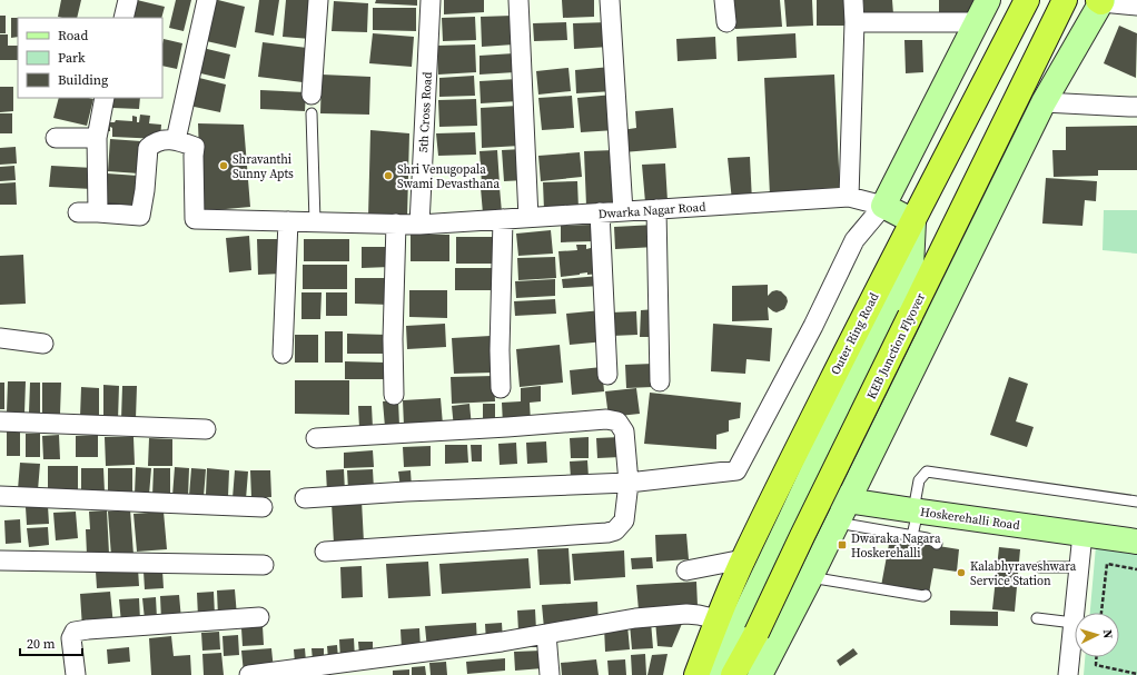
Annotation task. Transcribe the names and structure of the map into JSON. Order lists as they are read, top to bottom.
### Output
{
  "streets": {
    "highway": ["Outer Ring Road", "KEB Junction Flyover"],
    "street": ["5th Cross Road", "Dwarka Nagar Road", "Hoskerehalli Road"]
  },
  "crossings": [
    ["5th Cross Road", "Dwarka Nagar Road"]
  ],
  "places": {
    "other": ["Shravanthi Sunny Apts", "Shri Venugopala Swami Devasthana", "Kalabhyraveshwara Service Station"],
    "transit": ["Dwaraka Nagara Hoskerehalli"]
  },
  "legend": ["Road", "Park", "Building"],
  "scale_bar": "20 m",
  "north": "right"
}
